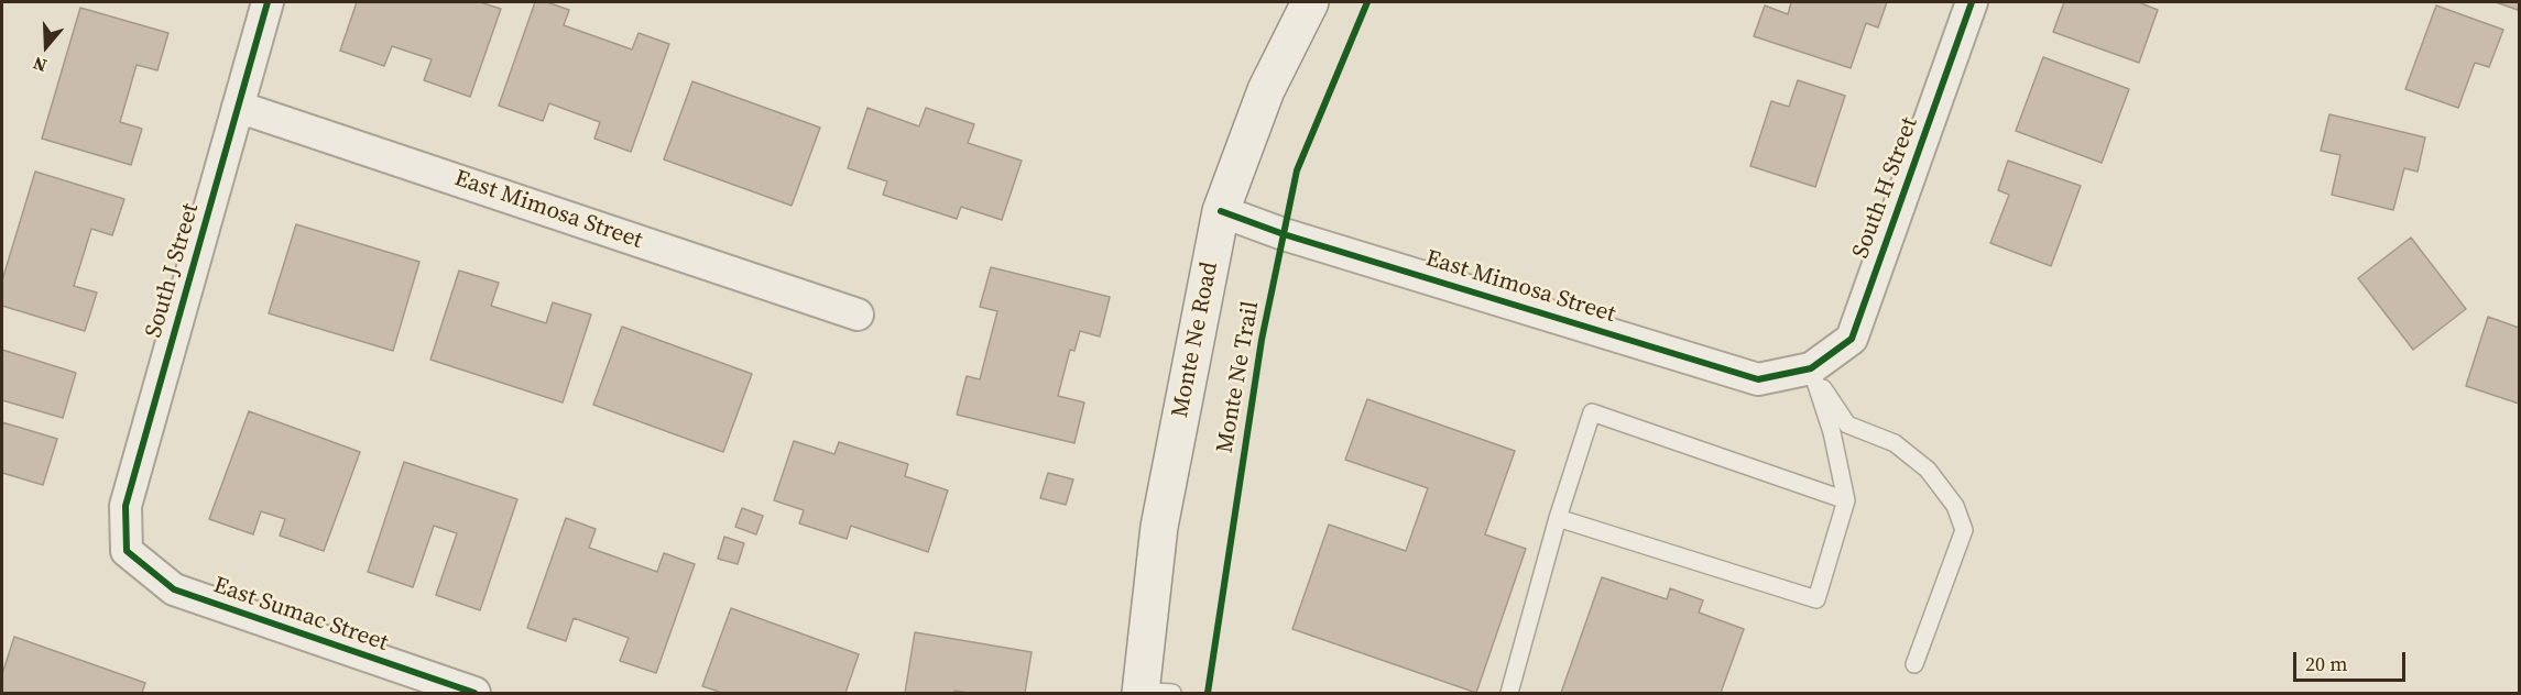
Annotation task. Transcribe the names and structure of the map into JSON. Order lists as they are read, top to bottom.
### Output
{
  "streets": {
    "street": [
      "South H Street",
      "East Mimosa Street",
      "South J Street",
      "Monte Ne Road",
      "East Sumac Street"
    ],
    "cycle path": ["Monte Ne Trail"]
  },
  "crossings": [
    ["South H Street", "East Mimosa Street"],
    ["East Mimosa Street", "South J Street"],
    ["East Mimosa Street", "Monte Ne Road"],
    ["South J Street", "East Sumac Street"]
  ],
  "scale_bar": "20 m",
  "north": "bottom"
}
